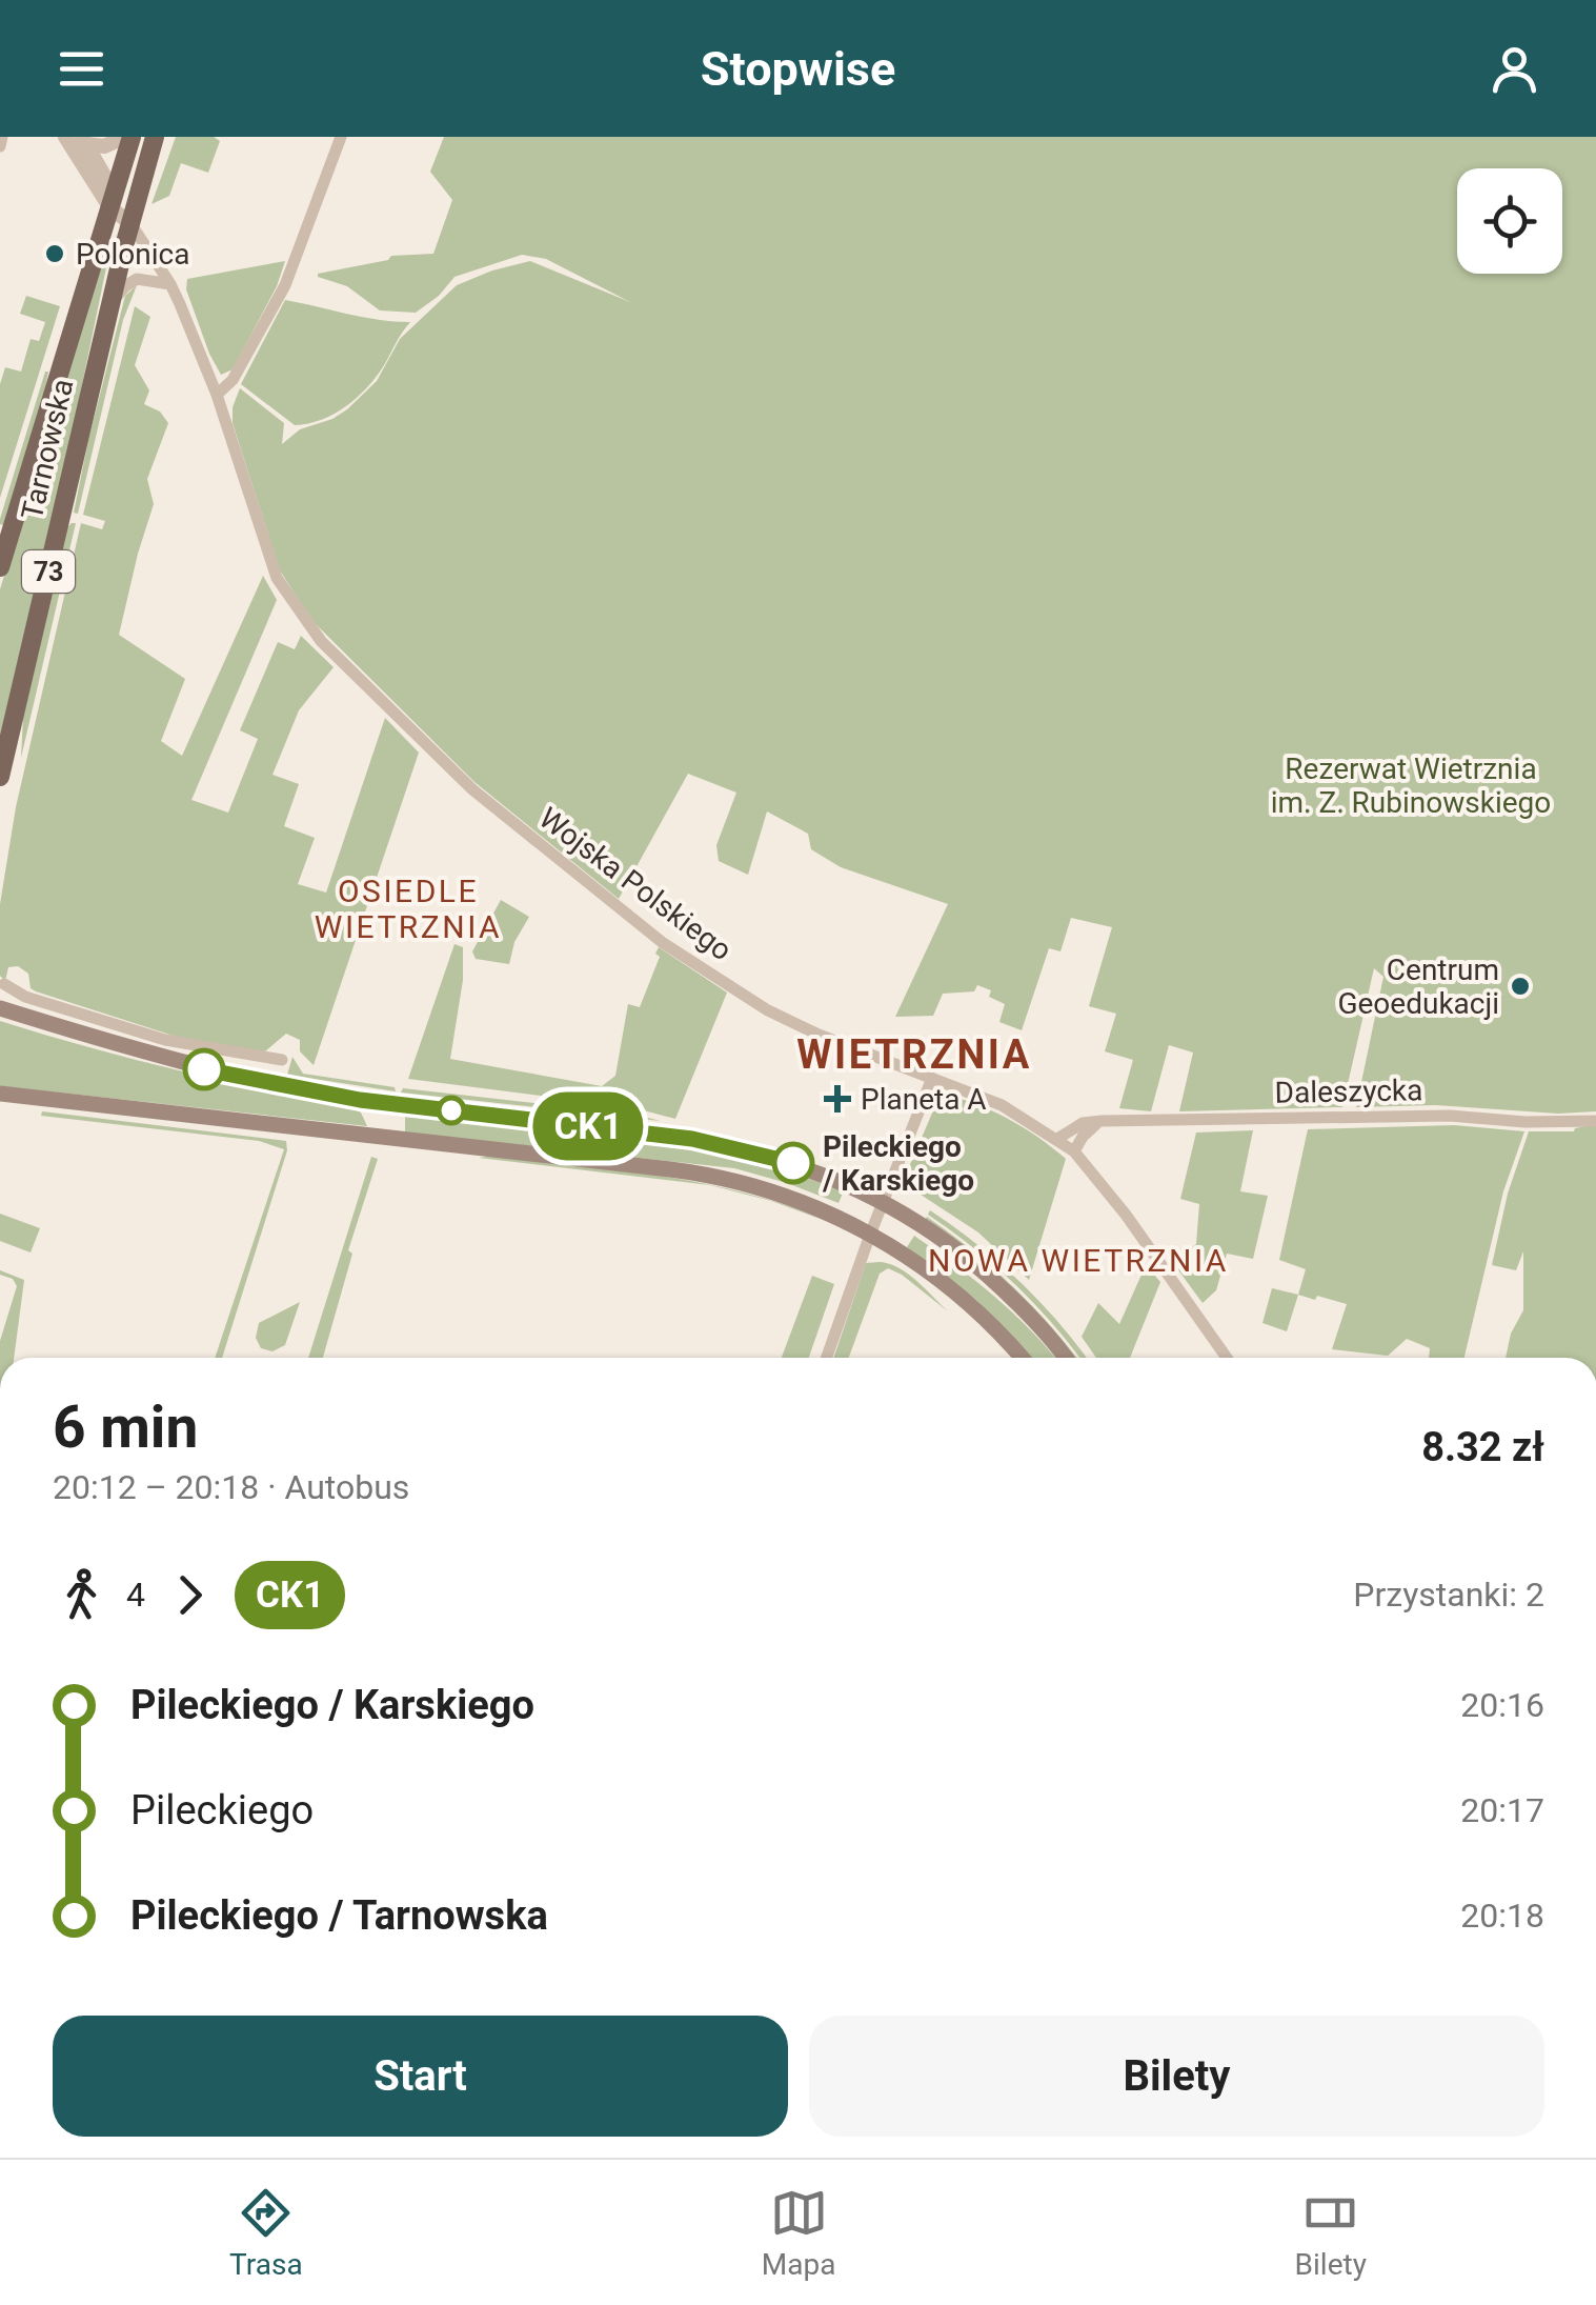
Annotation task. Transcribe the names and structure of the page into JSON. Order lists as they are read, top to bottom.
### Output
{
  "streets": {
    "main road": ["Tarnowska", "73"],
    "street": ["Wojska Polskiego", "Daleszycka"]
  },
  "crossings": [
    ["Tarnowska", "Wojska Polskiego"],
    ["Wojska Polskiego", "Daleszycka"]
  ],
  "districts": ["OSIEDLE WIETRZNIA", "WIETRZNIA", "NOWA WIETRZNIA"],
  "parks": ["Rezerwat Wietrznia im. Z. Rubinowskiego"],
  "places": {
    "other": ["Polonica", "Centrum Geoedukacji", "Pileckiego / Karskiego"],
    "health": ["Planeta A"]
  },
  "lines": ["bus line CK1"],
  "page": {
    "header": "Stopwise",
    "on_map": "CK1",
    "heading": ["6 min", "20:12 – 20:18 · Autobus", "8.32 zł"],
    "legs": ["4", "CK1", "Przystanki: 2"],
    "list": [
      {
        "name": "Pileckiego / Karskiego",
        "value": "20:16"
      },
      {
        "name": "Pileckiego",
        "value": "20:17"
      },
      {
        "name": "Pileckiego / Tarnowska",
        "value": "20:18"
      }
    ],
    "buttons": ["Start", "Bilety"],
    "tabs": ["Trasa", "Mapa", "Bilety"]
  }
}
